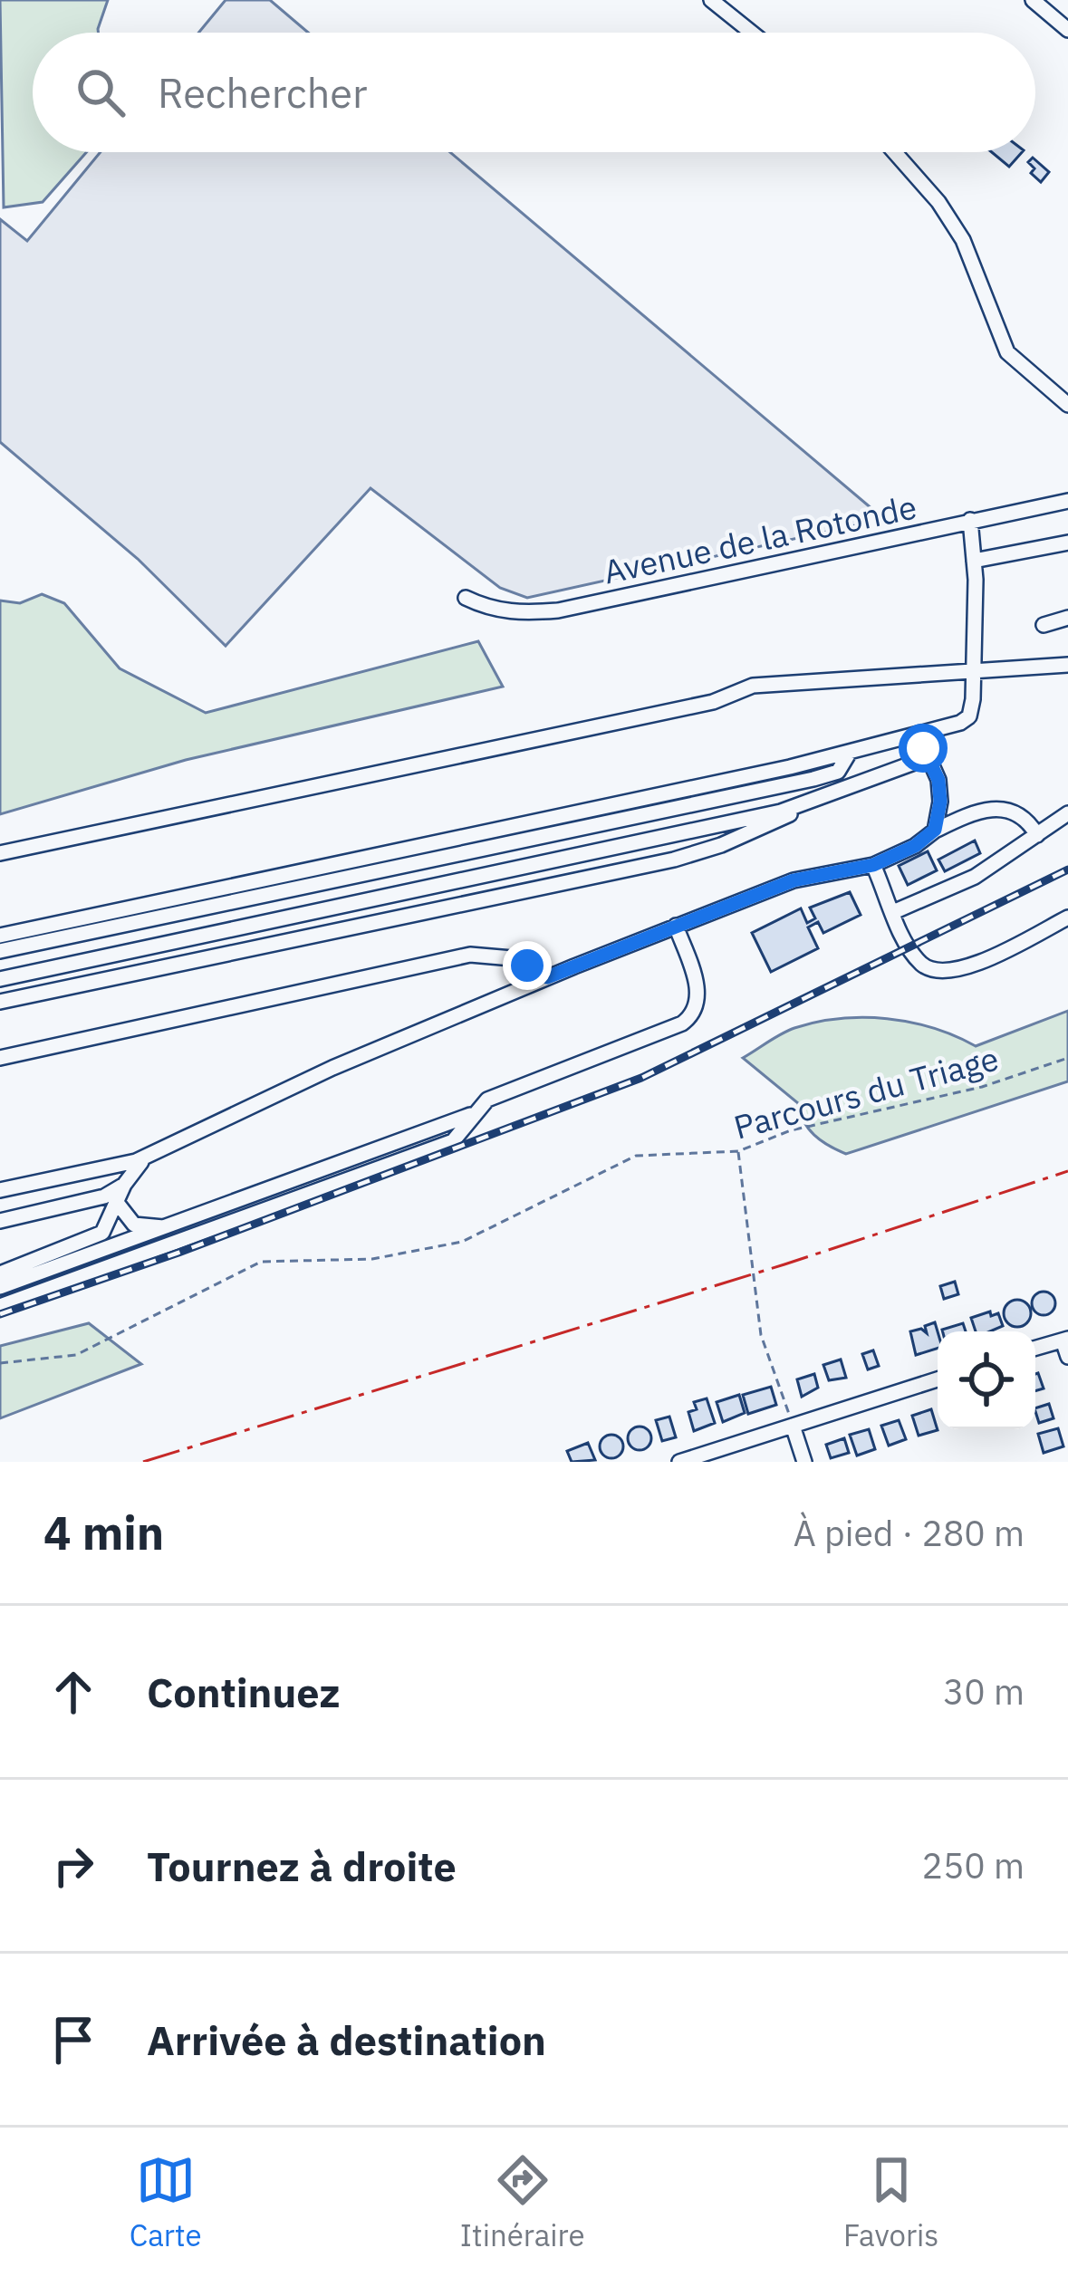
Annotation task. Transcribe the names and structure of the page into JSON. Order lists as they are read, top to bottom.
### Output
{
  "streets": {
    "street": ["Avenue de la Rotonde"],
    "path": ["Parcours du Triage"]
  },
  "page": {
    "search": "Rechercher",
    "heading": ["4 min", "À pied · 280 m"],
    "list": [
      ["Continuez", "30 m"],
      ["Tournez à droite", "250 m"],
      "Arrivée à destination"
    ],
    "nav": ["Carte", "Itinéraire", "Favoris"]
  }
}
